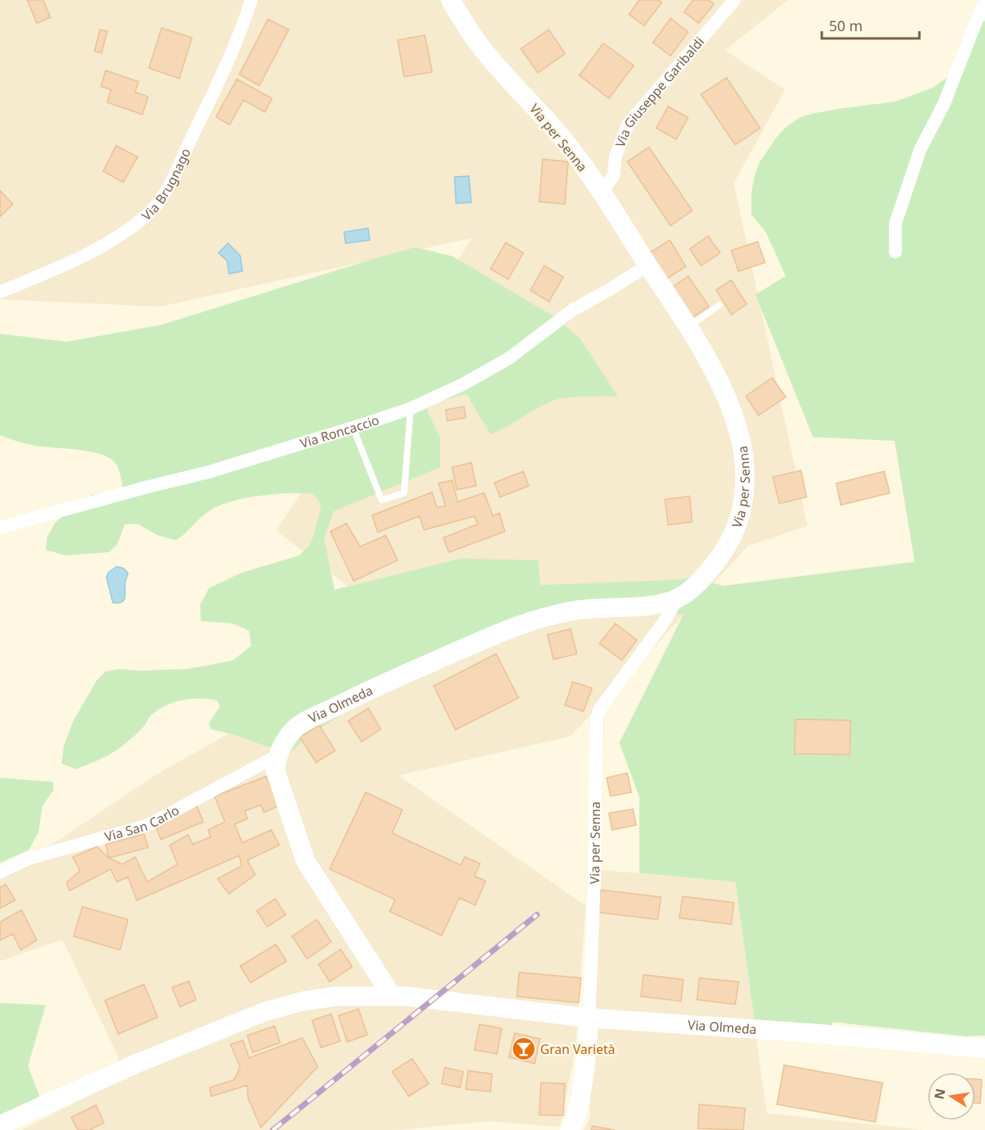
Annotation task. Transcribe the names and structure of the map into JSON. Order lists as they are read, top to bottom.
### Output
{
  "streets": {
    "street": [
      "Via Giuseppe Garibaldi",
      "Via per Senna",
      "Via Brugnago",
      "Via Roncaccio",
      "Via Olmeda",
      "Via San Carlo"
    ]
  },
  "crossings": [
    ["Via Giuseppe Garibaldi", "Via per Senna"],
    ["Via per Senna", "Via Roncaccio"],
    ["Via per Senna", "Via Olmeda"],
    ["Via Olmeda", "Via San Carlo"]
  ],
  "places": {
    "bar": ["Gran Varietà"]
  },
  "scale_bar": "50 m",
  "north": "left"
}
